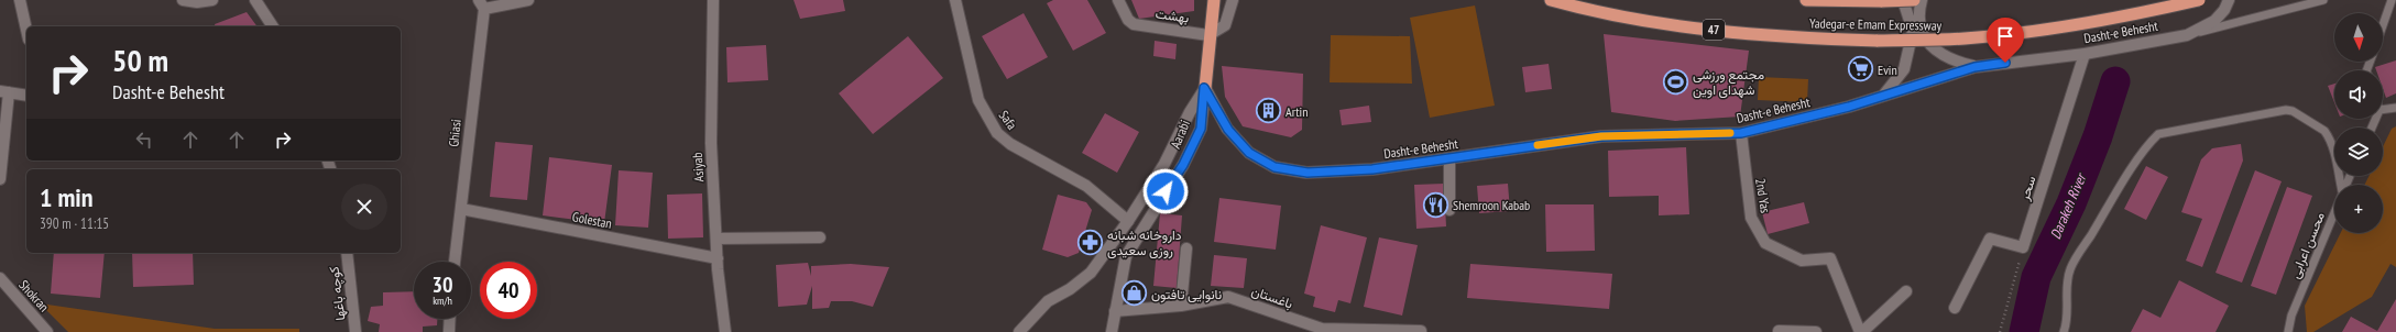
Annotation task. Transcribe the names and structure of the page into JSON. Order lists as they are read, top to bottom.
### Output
{
  "streets": {
    "highway": ["Yadegar-e Emam Expressway", "47"],
    "street": [
      "بهشت",
      "Dasht-e Behesht",
      "Safa",
      "Ghiasi",
      "Aarabi",
      "Asiyab",
      "سحر",
      "2nd Yas",
      "Golestan",
      "کوچه باغها",
      "Shokran",
      "باغستان"
    ],
    "lane": ["محسن اعرابی"]
  },
  "crossings": [
    ["Dasht-e Behesht", "Aarabi"],
    ["Dasht-e Behesht", "سحر"],
    ["Dasht-e Behesht", "2nd Yas"],
    ["Ghiasi", "Golestan"],
    ["Aarabi", "باغستان"],
    ["Asiyab", "Golestan"]
  ],
  "water": ["Darakeh River"],
  "places": {
    "supermarket": ["Evin"],
    "sports": ["مجتمع ورزشی شهدای اوین"],
    "building": ["Artin"],
    "restaurant": ["Shemroon Kabab"],
    "pharmacy": ["داروخانه شبانه روزی سعیدی"],
    "shop": ["نانوایی تافتون"]
  },
  "north": "bottom",
  "page": {
    "map_buttons": "+",
    "turn": ["50 m", "Dasht-e Behesht"],
    "heading": ["1 min", "390 m · 11:15"],
    "speed": "30 km/h",
    "limit": "40"
  }
}
